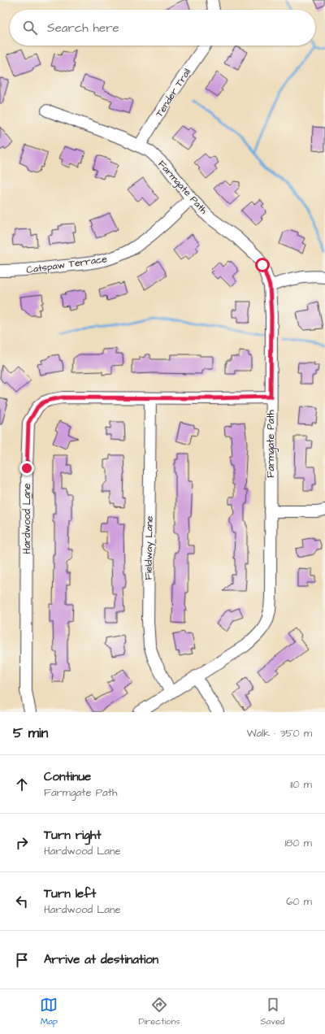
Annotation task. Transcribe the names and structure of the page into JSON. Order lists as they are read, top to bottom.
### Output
{
  "streets": {
    "street": [
      "Tender Trail",
      "Farmgate Path",
      "Catspaw Terrace",
      "Hardwood Lane",
      "Fieldway Lane"
    ]
  },
  "crossings": [
    ["Tender Trail", "Farmgate Path"],
    ["Farmgate Path", "Catspaw Terrace"],
    ["Farmgate Path", "Hardwood Lane"],
    ["Farmgate Path", "Fieldway Lane"],
    ["Hardwood Lane", "Fieldway Lane"]
  ],
  "page": {
    "search": "Search here",
    "heading": ["5 min", "Walk · 350 m"],
    "list": [
      ["Continue", "Farmgate Path", "110 m"],
      ["Turn right", "Hardwood Lane", "180 m"],
      ["Turn left", "Hardwood Lane", "60 m"],
      "Arrive at destination"
    ],
    "nav": ["Map", "Directions", "Saved"]
  }
}
